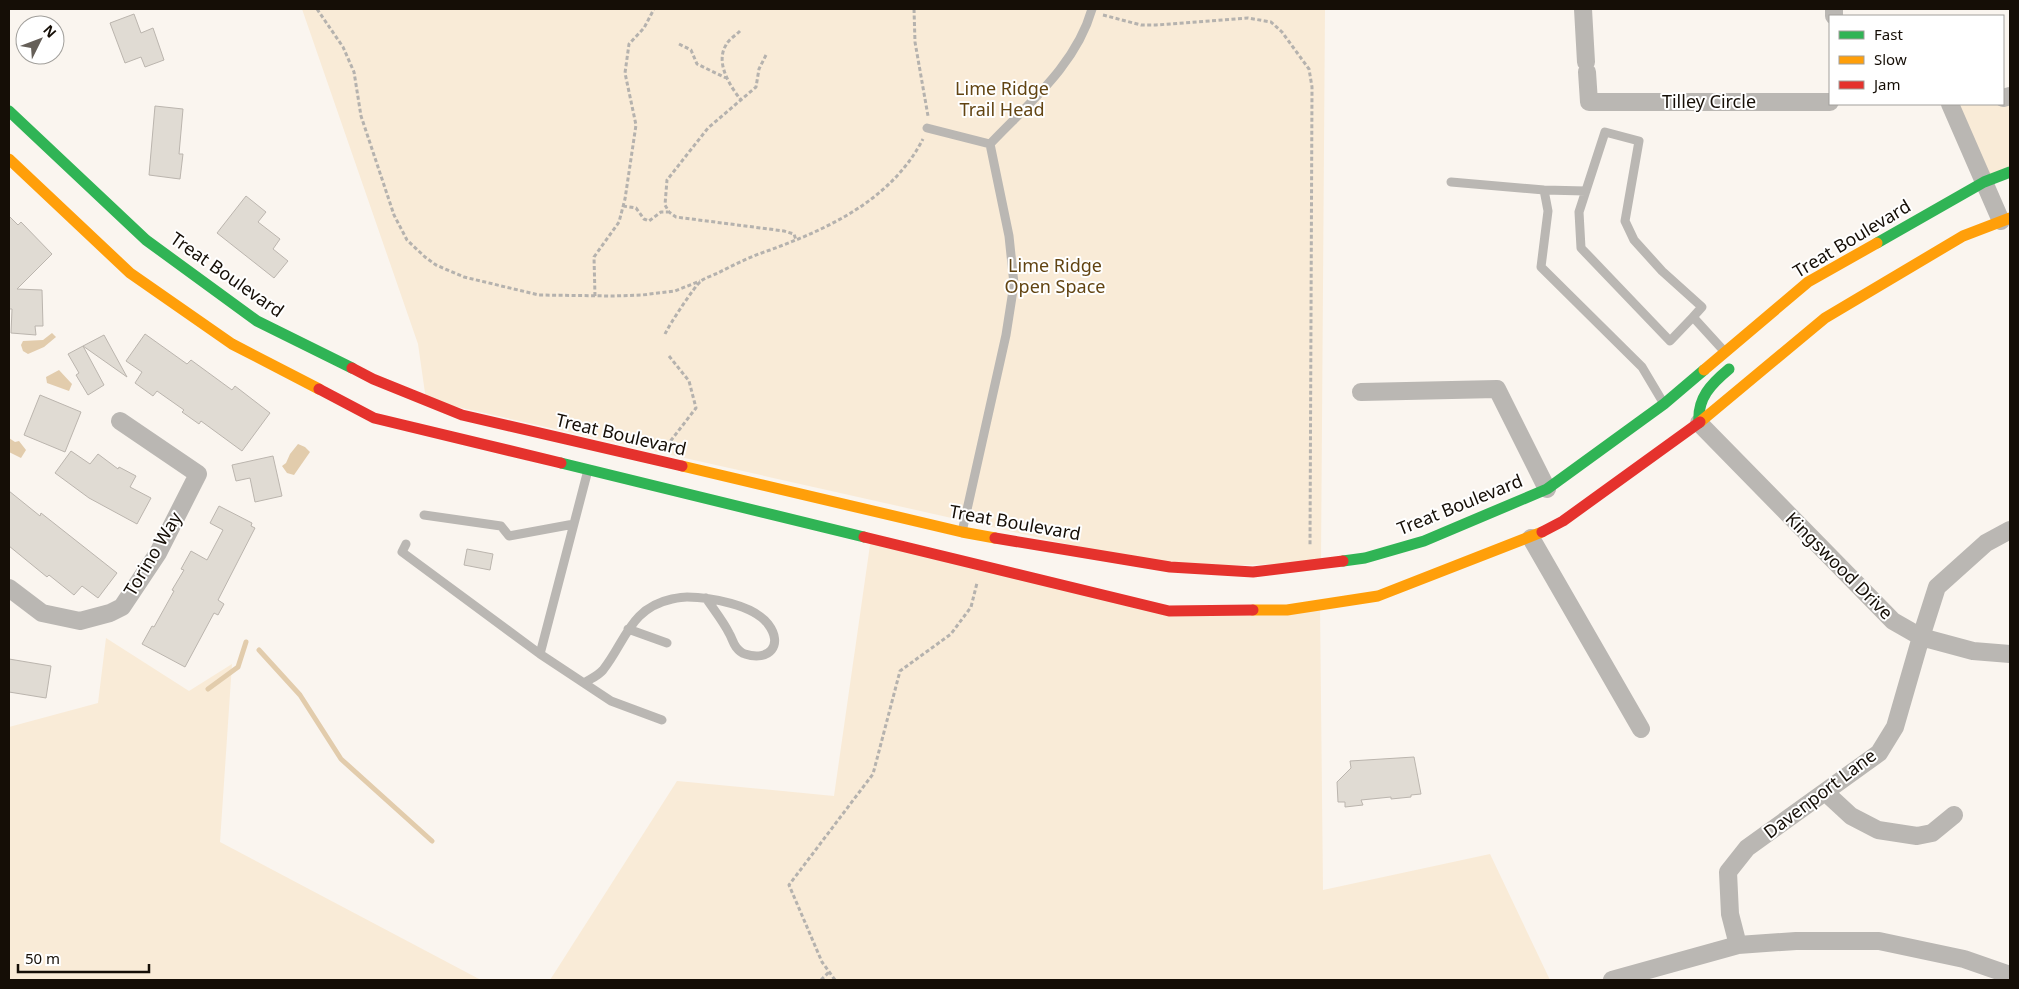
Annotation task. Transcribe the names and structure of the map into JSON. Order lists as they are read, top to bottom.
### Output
{
  "streets": {
    "main road": ["Treat Boulevard"],
    "street": [
      "Tilley Circle",
      "Torino Way",
      "Kingswood Drive",
      "Davenport Lane"
    ]
  },
  "crossings": [
    ["Kingswood Drive", "Davenport Lane"]
  ],
  "parks": ["Lime Ridge Trail Head", "Lime Ridge Open Space"],
  "legend": ["Fast", "Slow", "Jam"],
  "scale_bar": "50 m",
  "north": "top right"
}
